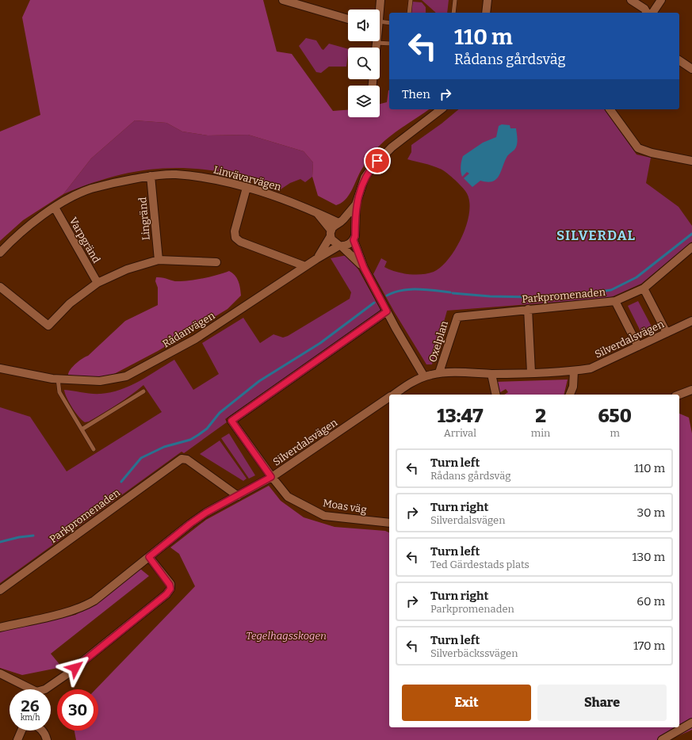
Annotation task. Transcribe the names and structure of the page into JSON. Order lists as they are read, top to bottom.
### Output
{
  "streets": {
    "street": [
      "Linvävarvägen",
      "Lingränd",
      "Varpgränd",
      "Parkpromenaden",
      "Rådanvägen",
      "Silverdalsvägen",
      "Oxelplan",
      "Moas väg"
    ]
  },
  "crossings": [
    ["Linvävarvägen", "Lingränd"],
    ["Linvävarvägen", "Varpgränd"],
    ["Linvävarvägen", "Rådanvägen"],
    ["Parkpromenaden", "Silverdalsvägen"],
    ["Parkpromenaden", "Oxelplan"],
    ["Silverdalsvägen", "Oxelplan"],
    ["Silverdalsvägen", "Moas väg"]
  ],
  "districts": ["SILVERDAL"],
  "parks": ["Tegelhagsskogen"],
  "page": {
    "turn": ["110 m", "Rådans gårdsväg"],
    "then": "Then",
    "eta": [
      "13:47",
      "Arrival",
      "2",
      "min",
      "650",
      "m"
    ],
    "list": [
      {
        "name": "Turn left",
        "note": "Rådans gårdsväg",
        "value": "110 m"
      },
      {
        "name": "Turn right",
        "note": "Silverdalsvägen",
        "value": "30 m"
      },
      {
        "name": "Turn left",
        "note": "Ted Gärdestads plats",
        "value": "130 m"
      },
      {
        "name": "Turn right",
        "note": "Parkpromenaden",
        "value": "60 m"
      },
      {
        "name": "Turn left",
        "note": "Silverbäckssvägen",
        "value": "170 m"
      }
    ],
    "buttons": ["Exit", "Share"],
    "speed": "26 km/h",
    "limit": "30"
  }
}
